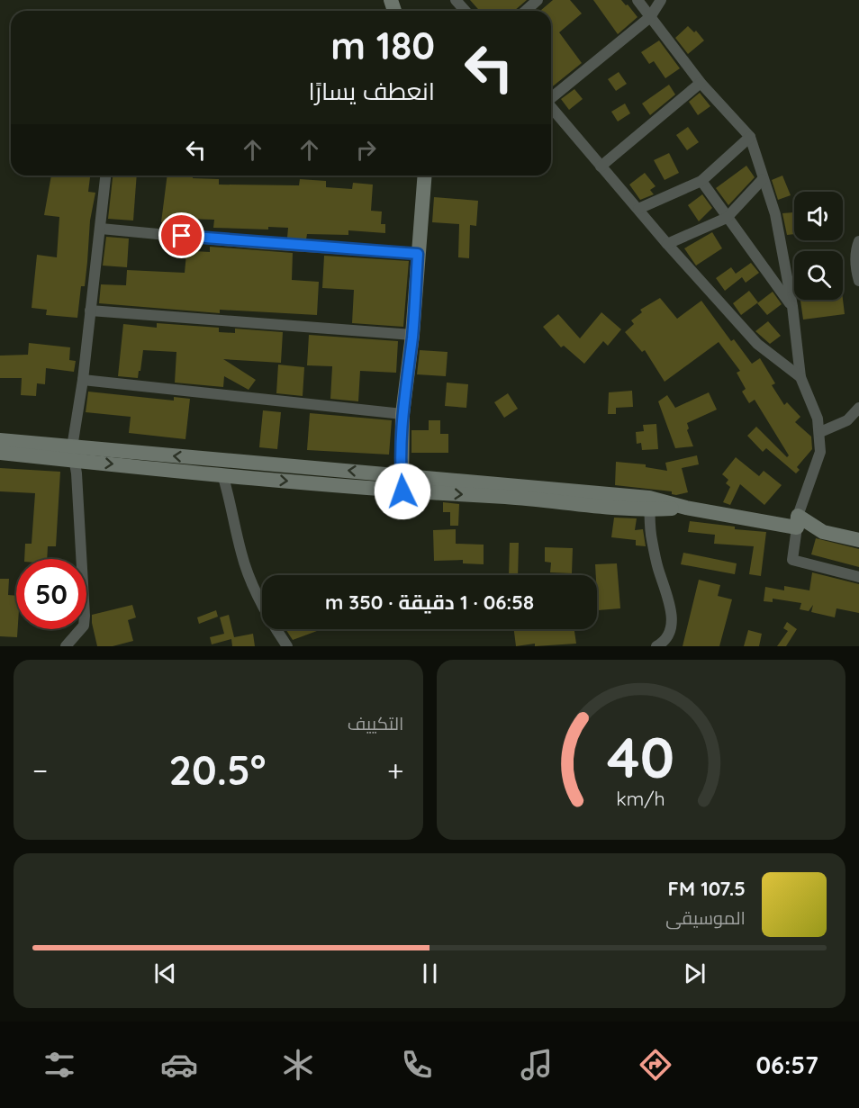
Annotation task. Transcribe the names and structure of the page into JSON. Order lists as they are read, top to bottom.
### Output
{
  "page": {
    "turn": ["180 m", "انعطف يسارًا"],
    "limit": "50",
    "trip": "06:58 · 1 دقيقة · 350 m",
    "tile": "التكييف",
    "heat": ["−", "20.5°", "+"],
    "song": ["107.5 FM", "الموسيقى"],
    "tabs": "06:57",
    "gauge": ["40", "km/h"]
  }
}
